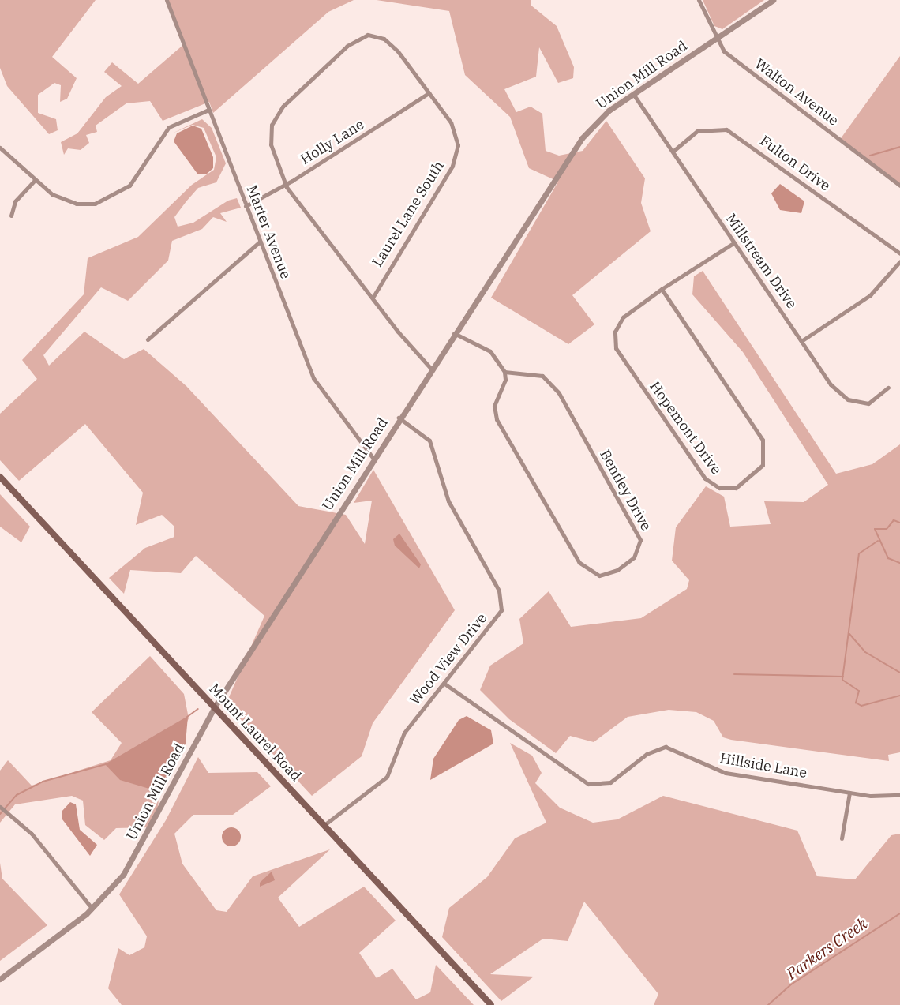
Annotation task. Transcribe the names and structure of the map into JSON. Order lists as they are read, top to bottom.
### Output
{
  "streets": {
    "main road": ["Mount Laurel Road"],
    "street": [
      "Union Mill Road",
      "Walton Avenue",
      "Holly Lane",
      "Fulton Drive",
      "Laurel Lane South",
      "Marter Avenue",
      "Millstream Drive",
      "Hopemont Drive",
      "Bentley Drive",
      "Wood View Drive",
      "Hillside Lane"
    ]
  },
  "crossings": [
    ["Union Mill Road", "Walton Avenue"],
    ["Union Mill Road", "Laurel Lane South"],
    ["Union Mill Road", "Marter Avenue"],
    ["Union Mill Road", "Millstream Drive"],
    ["Union Mill Road", "Wood View Drive"],
    ["Union Mill Road", "Mount Laurel Road"],
    ["Holly Lane", "Laurel Lane South"],
    ["Holly Lane", "Marter Avenue"],
    ["Fulton Drive", "Millstream Drive"],
    ["Millstream Drive", "Hopemont Drive"],
    ["Wood View Drive", "Mount Laurel Road"],
    ["Wood View Drive", "Hillside Lane"]
  ],
  "water": ["Parkers Creek"]
}
